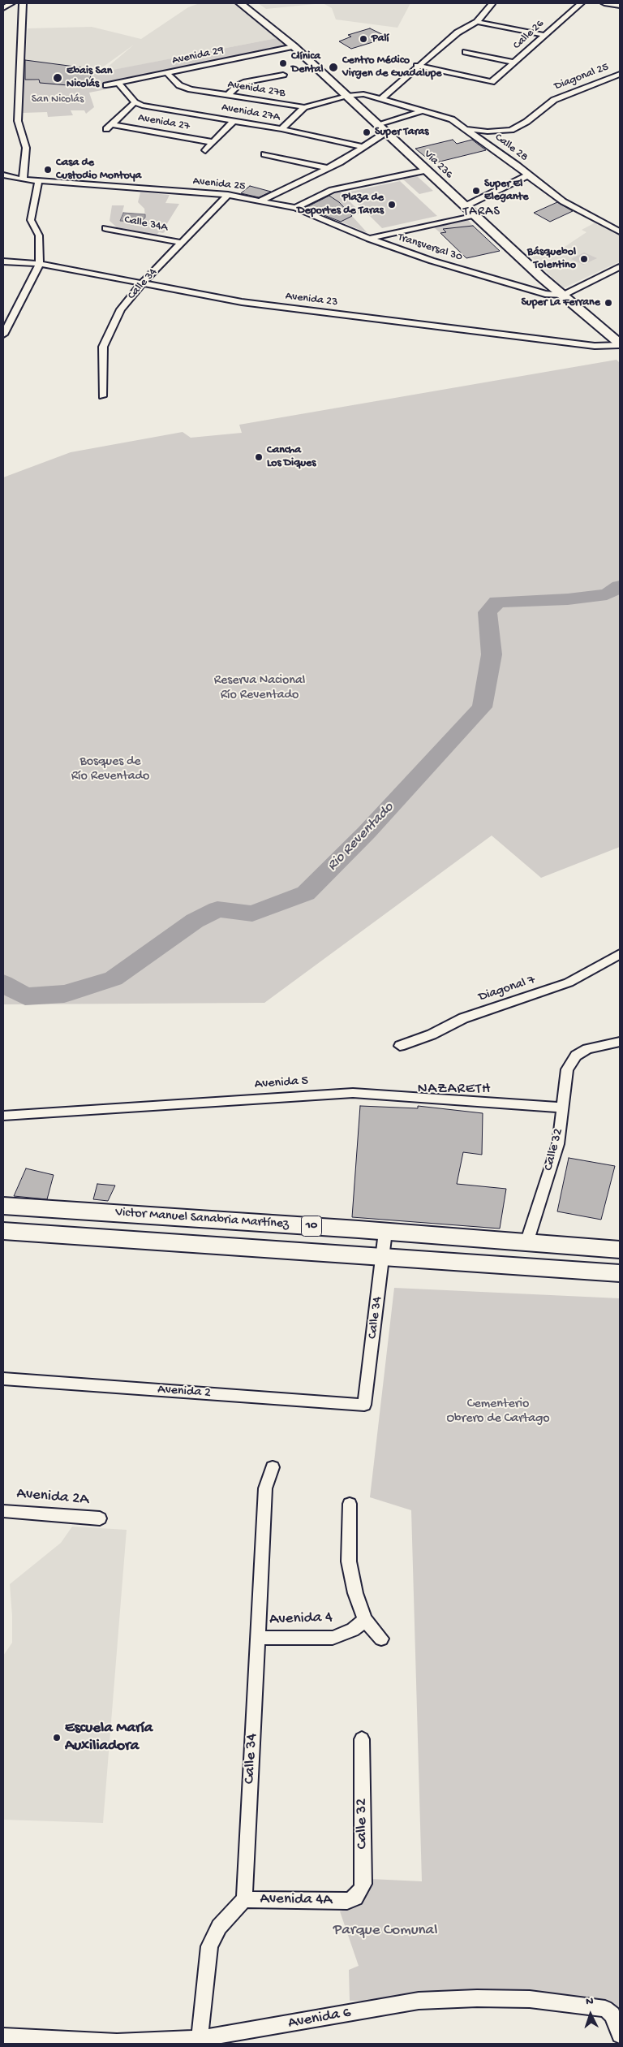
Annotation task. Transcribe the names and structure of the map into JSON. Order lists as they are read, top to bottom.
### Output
{
  "streets": {
    "main road": ["Vía 236", "Victor Manuel Sanabria Martínez", "10"],
    "street": [
      "Calle 26",
      "Avenida 29",
      "Diagonal 25",
      "Avenida 27B",
      "Avenida 27A",
      "Avenida 27",
      "Calle 28",
      "Avenida 25",
      "Calle 34A",
      "Transversal 30",
      "Calle 34",
      "Avenida 23",
      "Diagonal 7",
      "Avenida 5",
      "Calle 32",
      "Avenida 2",
      "Avenida 2A",
      "Avenida 4",
      "Avenida 4A",
      "Avenida 6"
    ]
  },
  "crossings": [
    ["Avenida 29", "Avenida 27B"],
    ["Avenida 29", "Vía 236"],
    ["Diagonal 25", "Calle 28"],
    ["Avenida 27B", "Calle 28"],
    ["Avenida 27B", "Vía 236"],
    ["Calle 28", "Vía 236"],
    ["Vía 236", "Transversal 30"],
    ["Vía 236", "Avenida 23"],
    ["Avenida 25", "Transversal 30"],
    ["Avenida 25", "Calle 34"],
    ["Calle 34A", "Calle 34"],
    ["Calle 34", "Avenida 23"],
    ["Calle 34", "Victor Manuel Sanabria Martínez"],
    ["Calle 34", "Avenida 2"],
    ["Calle 34", "Avenida 4"],
    ["Calle 34", "Avenida 4A"],
    ["Avenida 5", "Calle 32"],
    ["Calle 32", "Victor Manuel Sanabria Martínez"],
    ["Calle 32", "Avenida 4A"]
  ],
  "districts": ["TARAS", "NAZARETH"],
  "water": ["Rio Reventado"],
  "parks": [
    "San Nicolás",
    "Reserva Nacional Río Reventado",
    "Bosques de Río Reventado",
    "Cementerio Obrero de Cartago",
    "Parque Comunal"
  ],
  "places": [
    "Palí",
    "Clínica Dental",
    "Centro Médico Virgen de Guadalupe",
    "Ebais San Nicolás",
    "Super Taras",
    "Casa de Custodio Montoya",
    "Super El Elegante",
    "Plaza de Deportes de Taras",
    "Básquebol Tolentino",
    "Super La Ferrane",
    "Cancha Los Diques",
    "Escuela María Auxiliadora"
  ],
  "north": "top"
}
